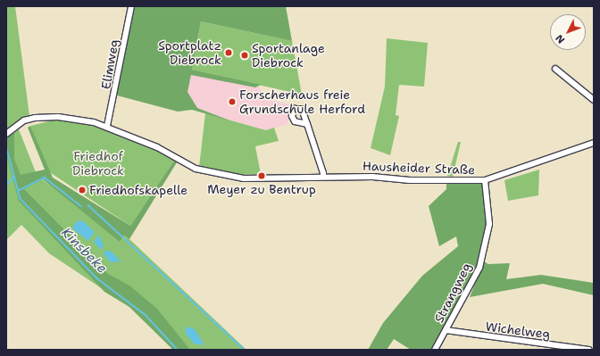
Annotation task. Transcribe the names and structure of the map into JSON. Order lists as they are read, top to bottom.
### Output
{
  "streets": {
    "street": [
      "Elimweg",
      "Hausheider Straße",
      "Strangweg",
      "Wichelweg"
    ]
  },
  "crossings": [
    ["Elimweg", "Hausheider Straße"],
    ["Hausheider Straße", "Strangweg"],
    ["Strangweg", "Wichelweg"]
  ],
  "water": ["Kinsbeke"],
  "parks": ["Friedhof Diebrock"],
  "places": [
    "Sportplatz Diebrock",
    "Sportanlage Diebrock",
    "Forscherhaus freie Grundschule Herford",
    "Meyer zu Bentrup",
    "Friedhofskapelle"
  ],
  "north": "bottom left"
}
